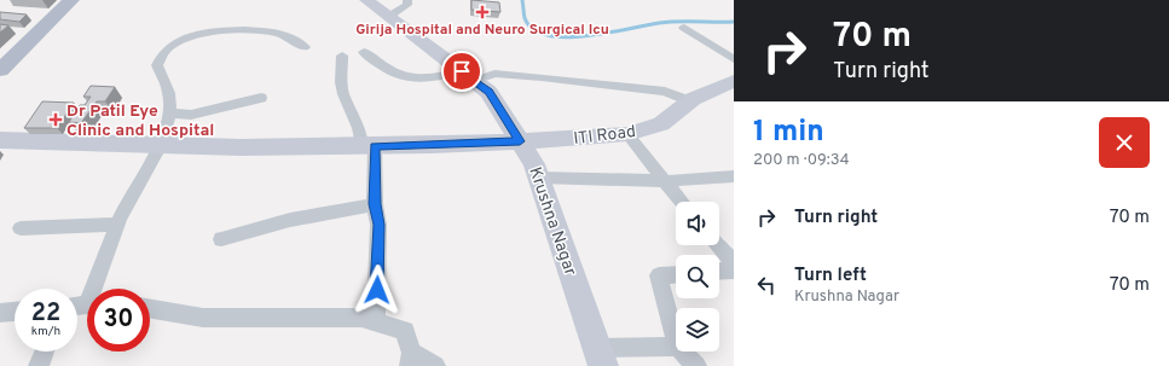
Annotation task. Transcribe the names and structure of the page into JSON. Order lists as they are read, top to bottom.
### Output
{
  "streets": {
    "main road": ["ITI Road", "Krushna Nagar"]
  },
  "crossings": [
    ["ITI Road", "Krushna Nagar"]
  ],
  "places": {
    "health": ["Girija Hospital and Neuro Surgical Icu", "Dr Patil Eye Clinic and Hospital"]
  },
  "page": {
    "turn": ["70 m", "Turn right"],
    "heading": ["1 min", "200 m · 09:34"],
    "list": [
      {
        "name": "Turn right",
        "value": "70 m"
      },
      {
        "name": "Turn left",
        "note": "Krushna Nagar",
        "value": "70 m"
      }
    ],
    "speed": "22 km/h",
    "limit": "30"
  }
}
